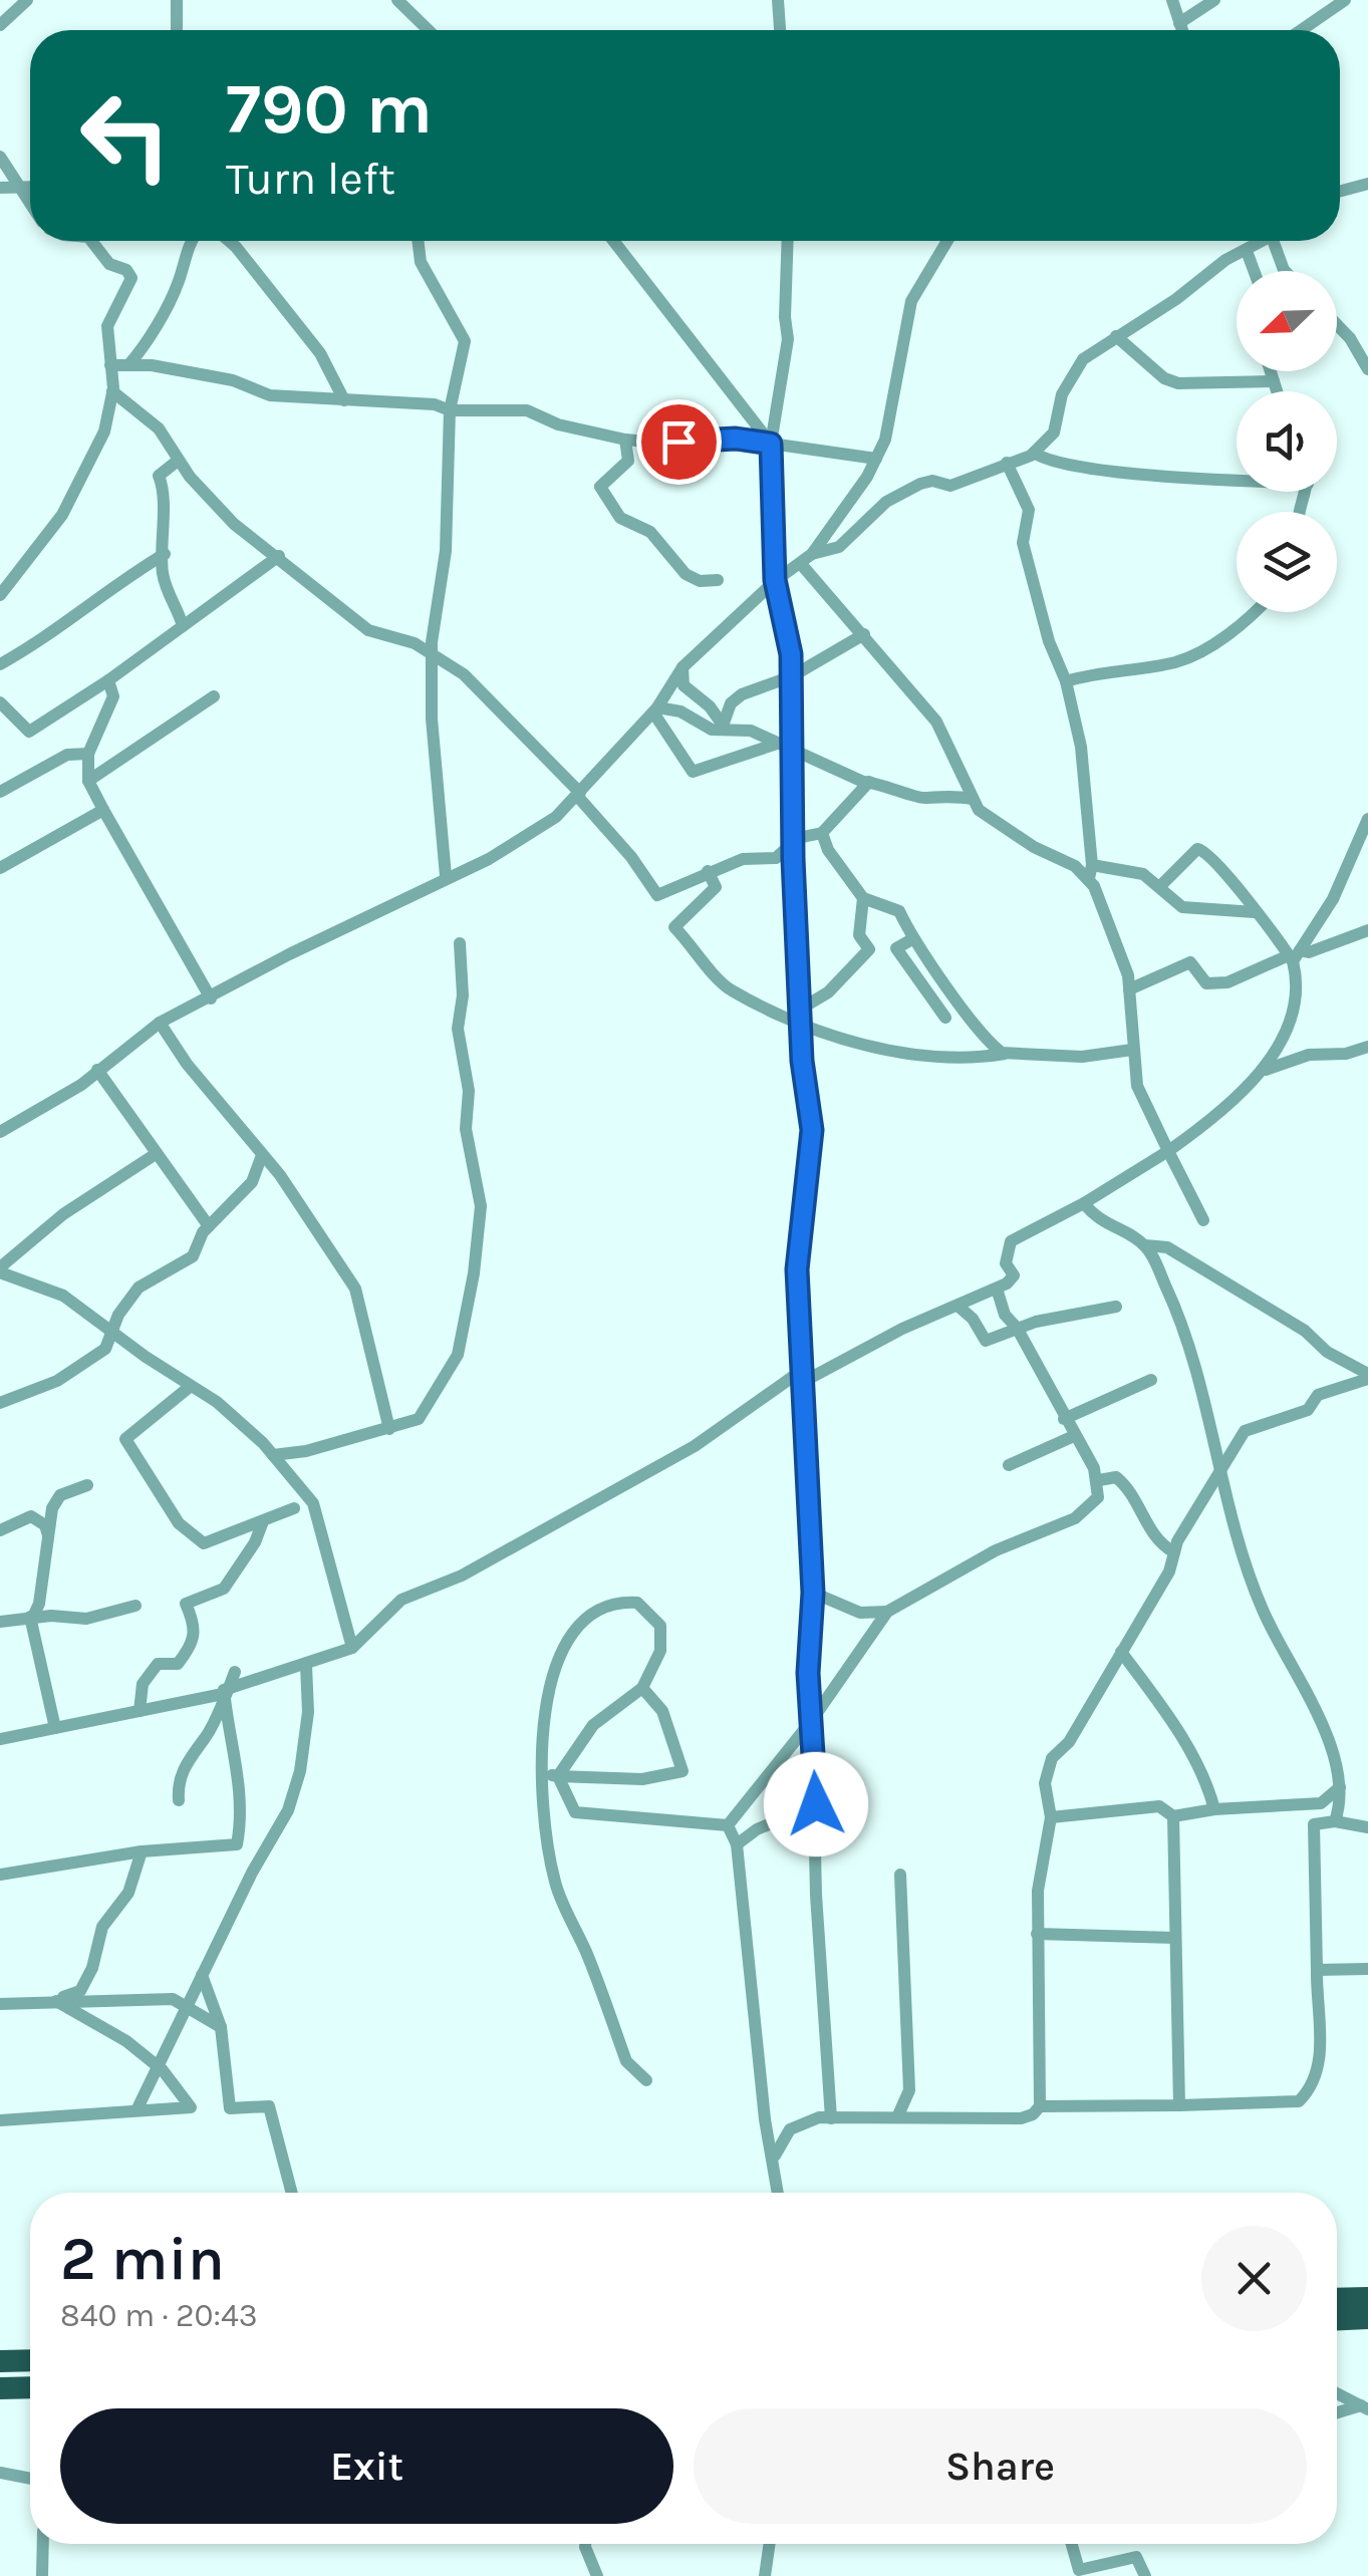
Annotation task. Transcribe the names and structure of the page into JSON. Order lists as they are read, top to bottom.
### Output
{
  "north": "bottom left",
  "page": {
    "turn": ["790 m", "Turn left"],
    "heading": ["2 min", "840 m · 20:43"],
    "buttons": ["Exit", "Share"]
  }
}
